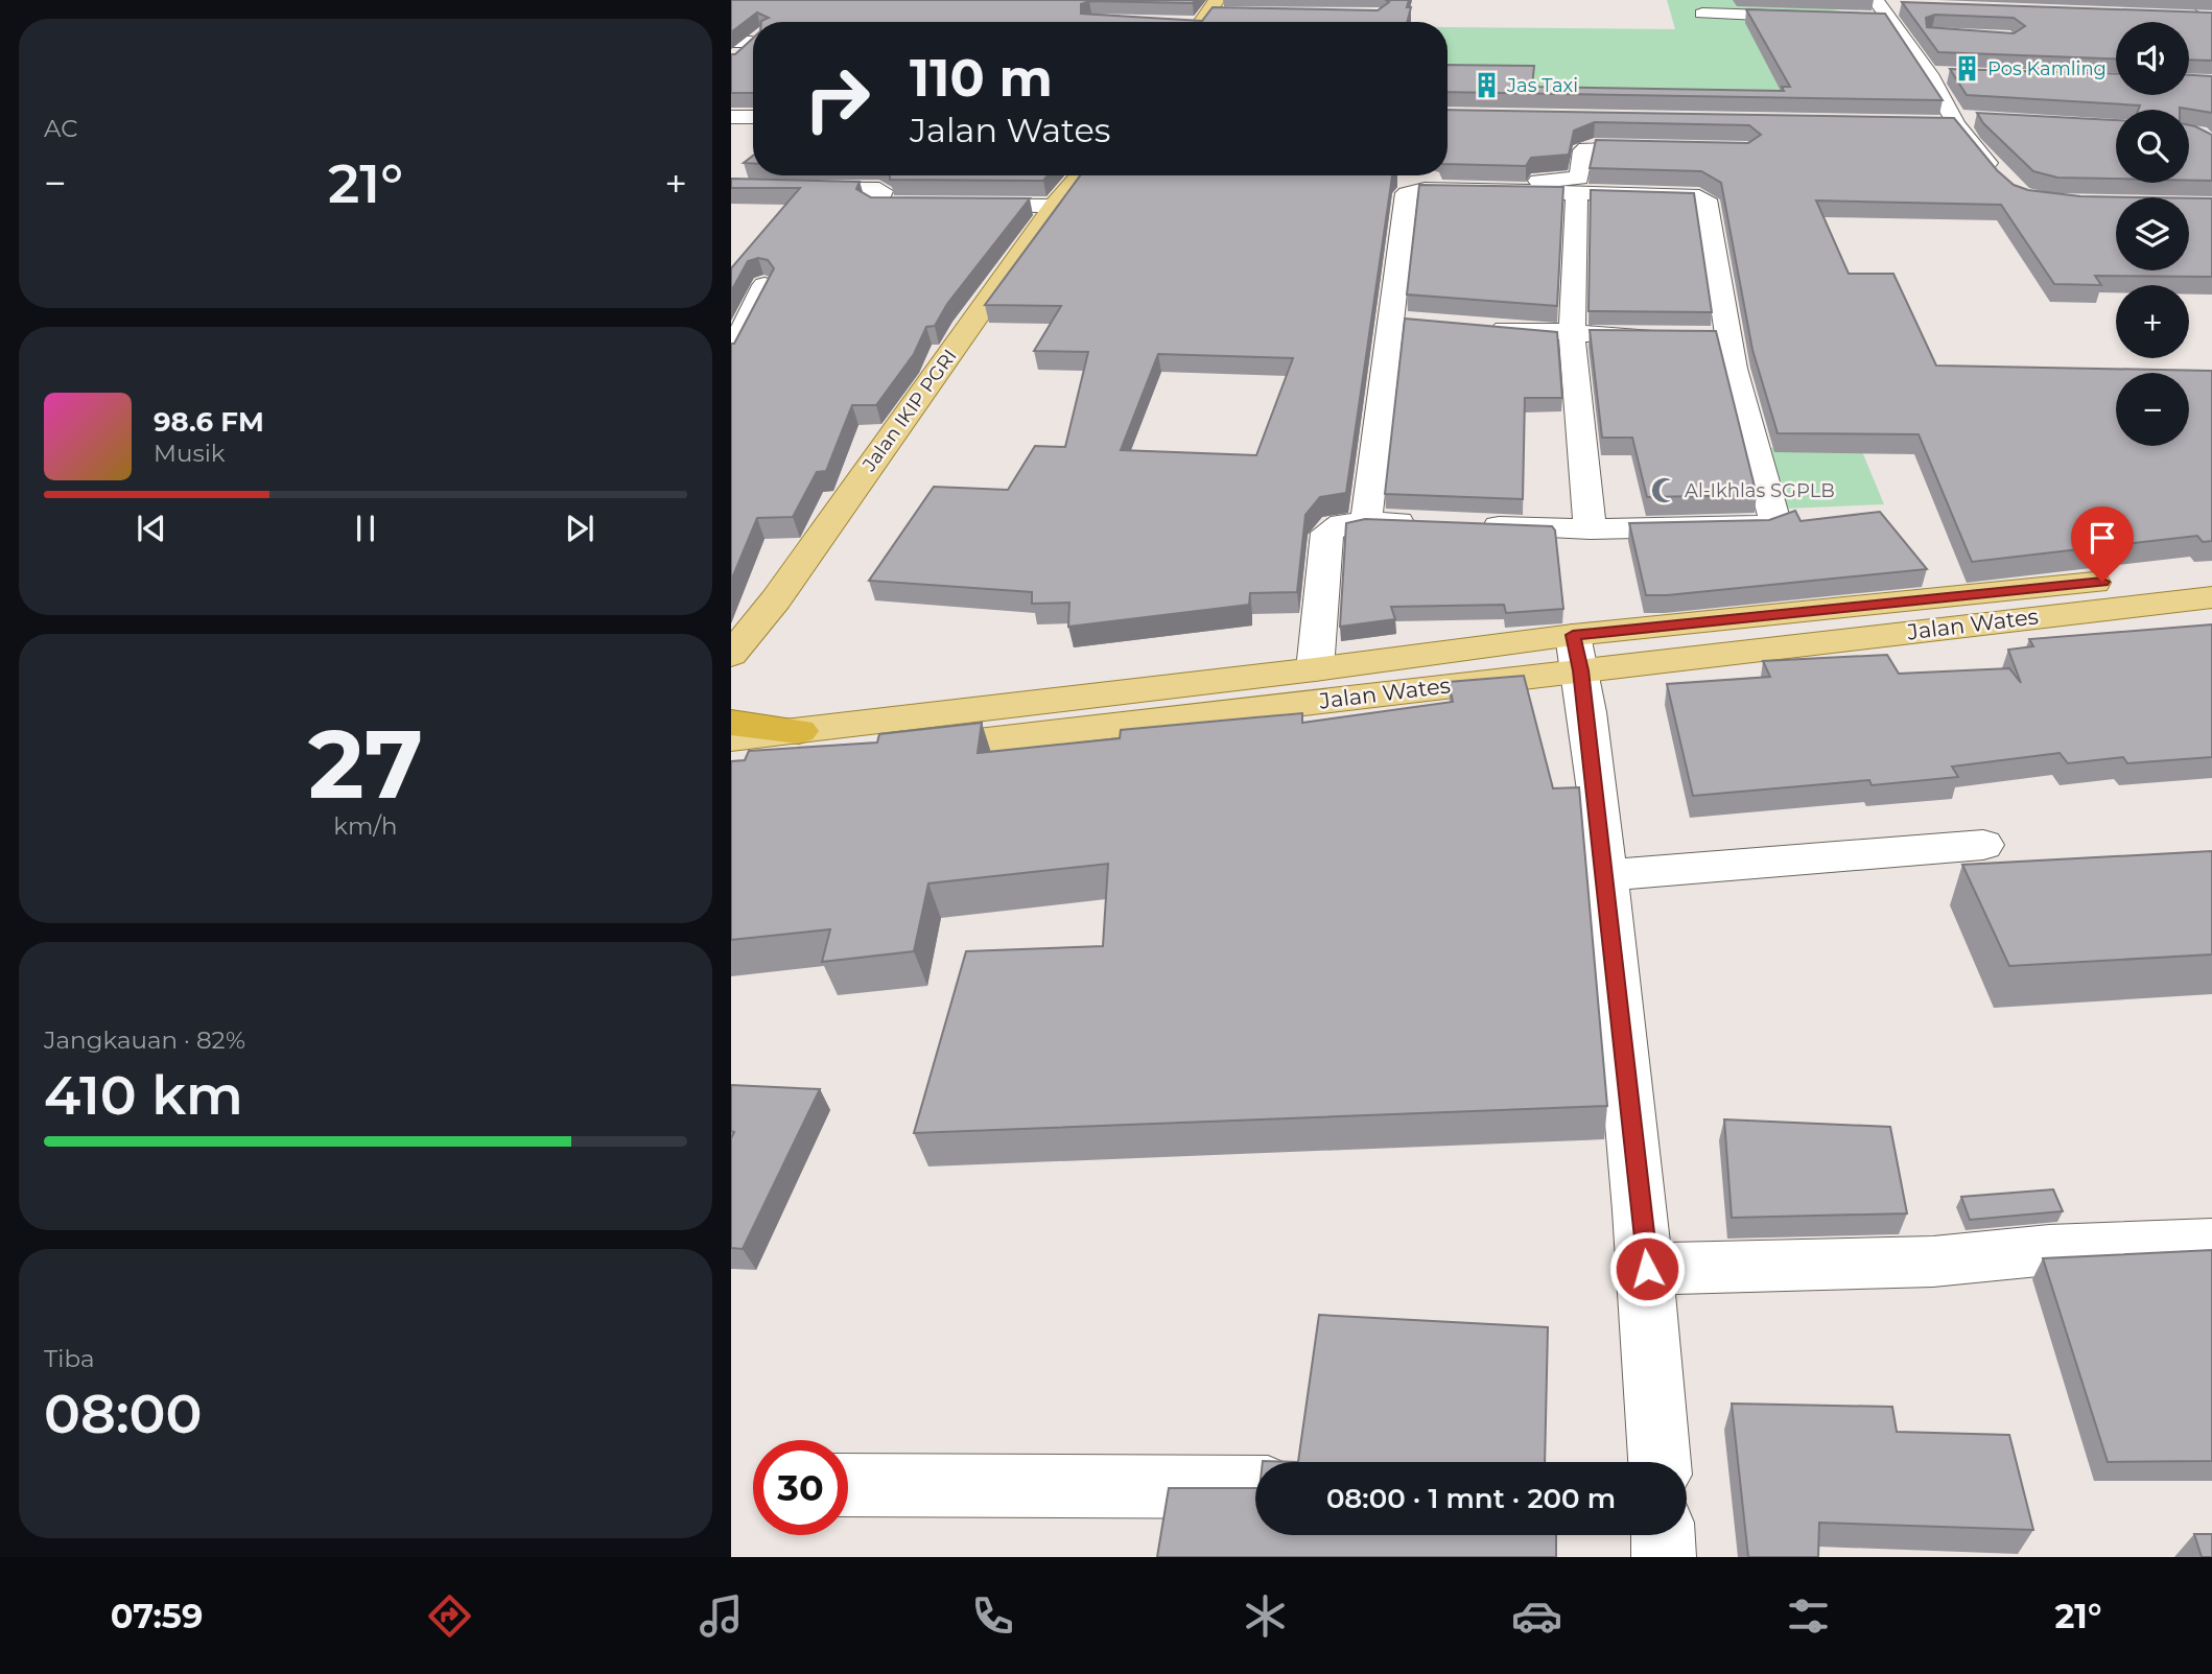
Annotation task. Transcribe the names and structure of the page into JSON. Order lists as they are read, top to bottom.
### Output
{
  "streets": {
    "main road": ["Jalan IKIP PGRI", "Jalan Wates"]
  },
  "places": {
    "building": ["Pos Kamling", "Jas Taxi"],
    "mosque": ["Al-Ikhlas SGPLB"]
  },
  "page": {
    "tile": [
      "AC",
      ["27", "km/h"],
      ["Jangkauan · 82%", "410 km"],
      ["Tiba", "08:00"]
    ],
    "map_buttons": ["+", "−"],
    "turn": ["110 m", "Jalan Wates"],
    "heat": ["−", "21°", "+"],
    "song": ["98.6 FM", "Musik"],
    "limit": "30",
    "trip": "08:00 · 1 mnt · 200 m",
    "tabs": ["07:59", "21°"]
  }
}
